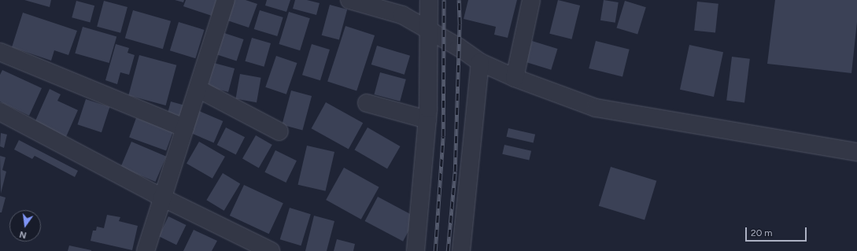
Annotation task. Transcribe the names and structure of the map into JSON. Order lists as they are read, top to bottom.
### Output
{
  "scale_bar": "20 m",
  "north": "bottom"
}
